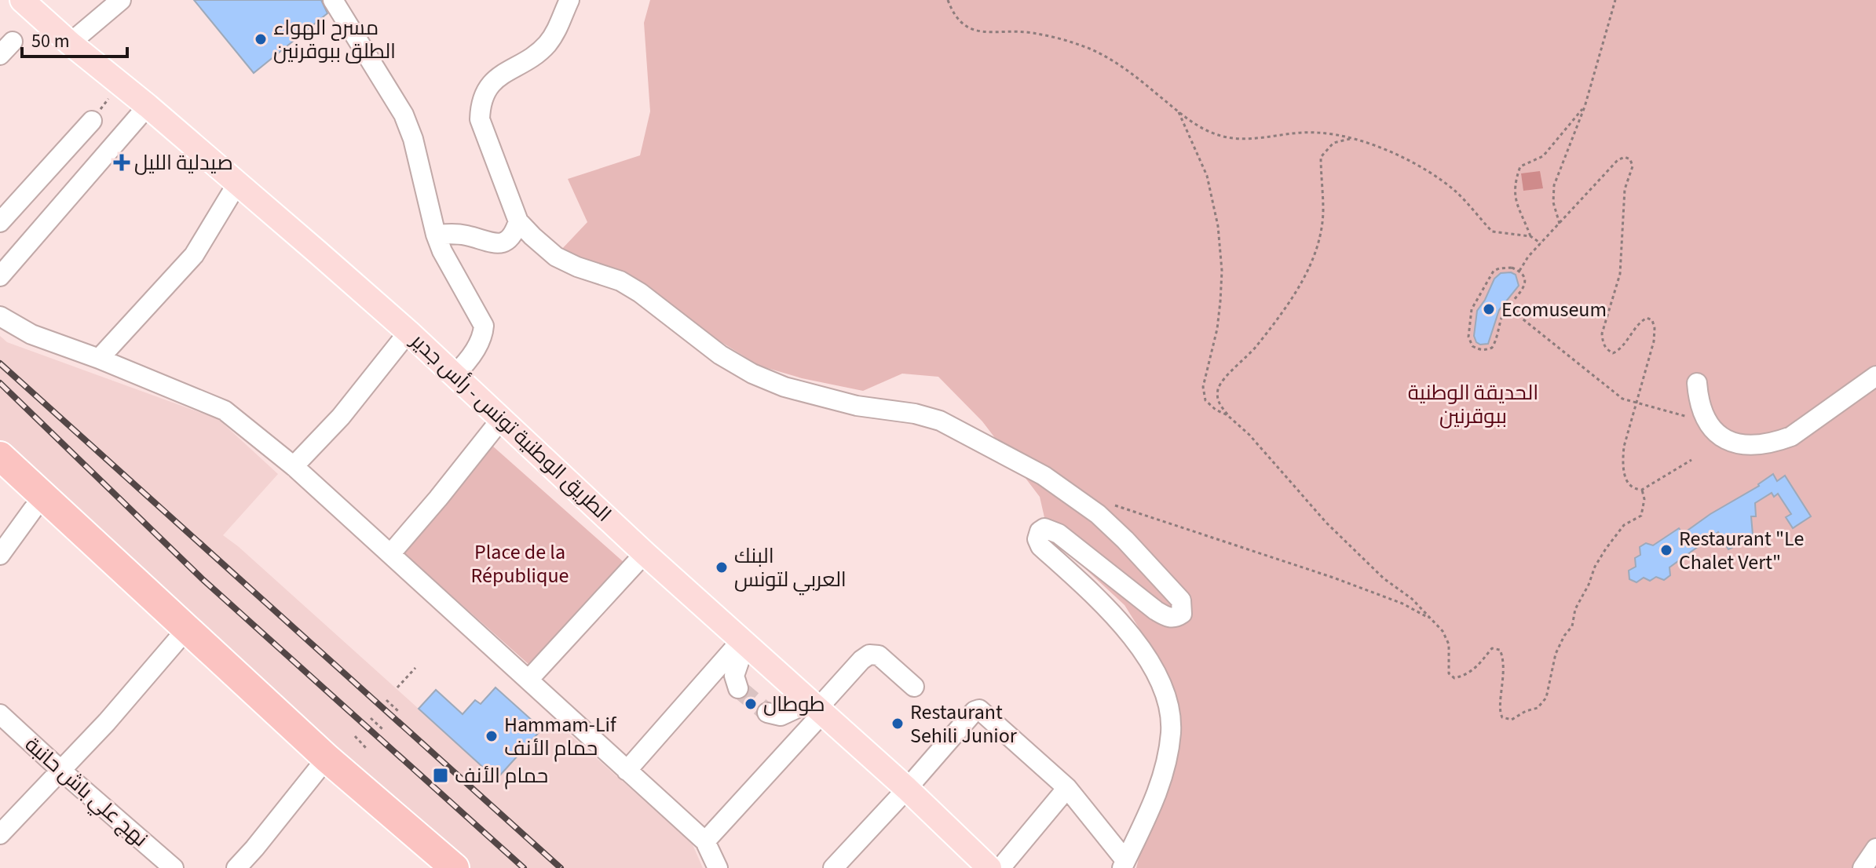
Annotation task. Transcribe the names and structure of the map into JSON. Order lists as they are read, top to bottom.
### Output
{
  "streets": {
    "main road": ["الطريق الوطنية تونس - رأس جدير"],
    "street": ["نهج علي باش حانبة"]
  },
  "parks": ["الحديقة الوطنية ببوقرنين", "Place de la République"],
  "places": {
    "other": [
      "مسرح الهواء الطلق ببوقرنين",
      "Ecomuseum",
      "Restaurant \"Le Chalet Vert\"",
      "البنك العربي لتونس",
      "طوطال",
      "Restaurant Sehili Junior",
      "Hammam-Lif حمام الأنف"
    ],
    "health": ["صيدلية الليل"],
    "transit": ["حمام الأنف"]
  },
  "scale_bar": "50 m"
}
